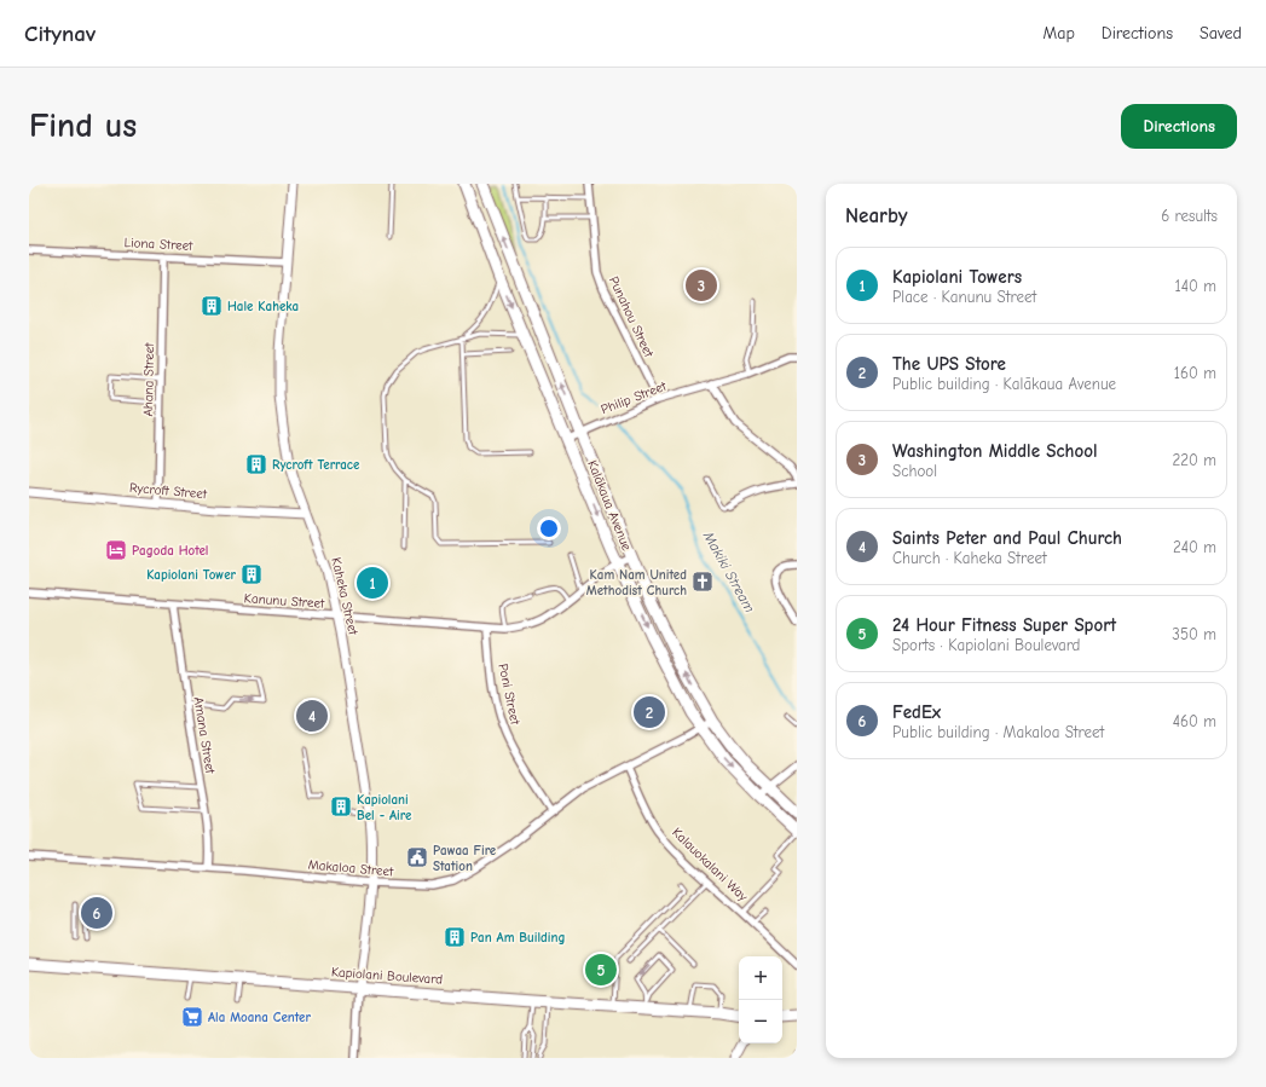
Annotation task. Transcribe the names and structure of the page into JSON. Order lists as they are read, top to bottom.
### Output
{
  "streets": {
    "main road": ["Kalākaua Avenue", "Kapiolani Boulevard"],
    "street": [
      "Liona Street",
      "Punahou Street",
      "Ahana Street",
      "Philip Street",
      "Rycroft Street",
      "Kaheka Street",
      "Kanunu Street",
      "Poni Street",
      "Amana Street",
      "Kalauokalani Way",
      "Makaloa Street"
    ]
  },
  "crossings": [
    ["Liona Street", "Ahana Street"],
    ["Liona Street", "Kaheka Street"],
    ["Punahou Street", "Philip Street"],
    ["Ahana Street", "Rycroft Street"],
    ["Philip Street", "Kalākaua Avenue"],
    ["Rycroft Street", "Kaheka Street"],
    ["Kalākaua Avenue", "Kanunu Street"],
    ["Kalākaua Avenue", "Makaloa Street"],
    ["Kaheka Street", "Kanunu Street"],
    ["Kaheka Street", "Makaloa Street"],
    ["Kaheka Street", "Kapiolani Boulevard"],
    ["Kanunu Street", "Poni Street"],
    ["Kanunu Street", "Amana Street"],
    ["Poni Street", "Makaloa Street"],
    ["Amana Street", "Makaloa Street"],
    ["Kalauokalani Way", "Makaloa Street"]
  ],
  "water": ["Makiki Stream"],
  "places": {
    "building": [
      "Hale Kaheka",
      "Rycroft Terrace",
      "Kapiolani Tower",
      "Kapiolani Bel - Aire",
      "Pan Am Building"
    ],
    "hotel": ["Pagoda Hotel"],
    "church": ["Kam Nam United Methodist Church"],
    "public building": ["Pawaa Fire Station"],
    "supermarket": ["Ala Moana Center"]
  },
  "page": {
    "header": "Citynav",
    "nav": ["Map", "Directions", "Saved"],
    "buttons": "Directions",
    "title": "Find us",
    "heading": ["Nearby", "6 results"],
    "list": [
      {
        "mark": "1",
        "name": "Kapiolani Towers",
        "note": "Place · Kanunu Street",
        "value": "140 m"
      },
      {
        "mark": "2",
        "name": "The UPS Store",
        "note": "Public building · Kalākaua Avenue",
        "value": "160 m"
      },
      {
        "mark": "3",
        "name": "Washington Middle School",
        "note": "School",
        "value": "220 m"
      },
      {
        "mark": "4",
        "name": "Saints Peter and Paul Church",
        "note": "Church · Kaheka Street",
        "value": "240 m"
      },
      {
        "mark": "5",
        "name": "24 Hour Fitness Super Sport",
        "note": "Sports · Kapiolani Boulevard",
        "value": "350 m"
      },
      {
        "mark": "6",
        "name": "FedEx",
        "note": "Public building · Makaloa Street",
        "value": "460 m"
      }
    ],
    "pins": [
      "3",
      "1",
      "2",
      "4",
      "6",
      "5"
    ],
    "map_buttons": ["+", "−"]
  }
}
